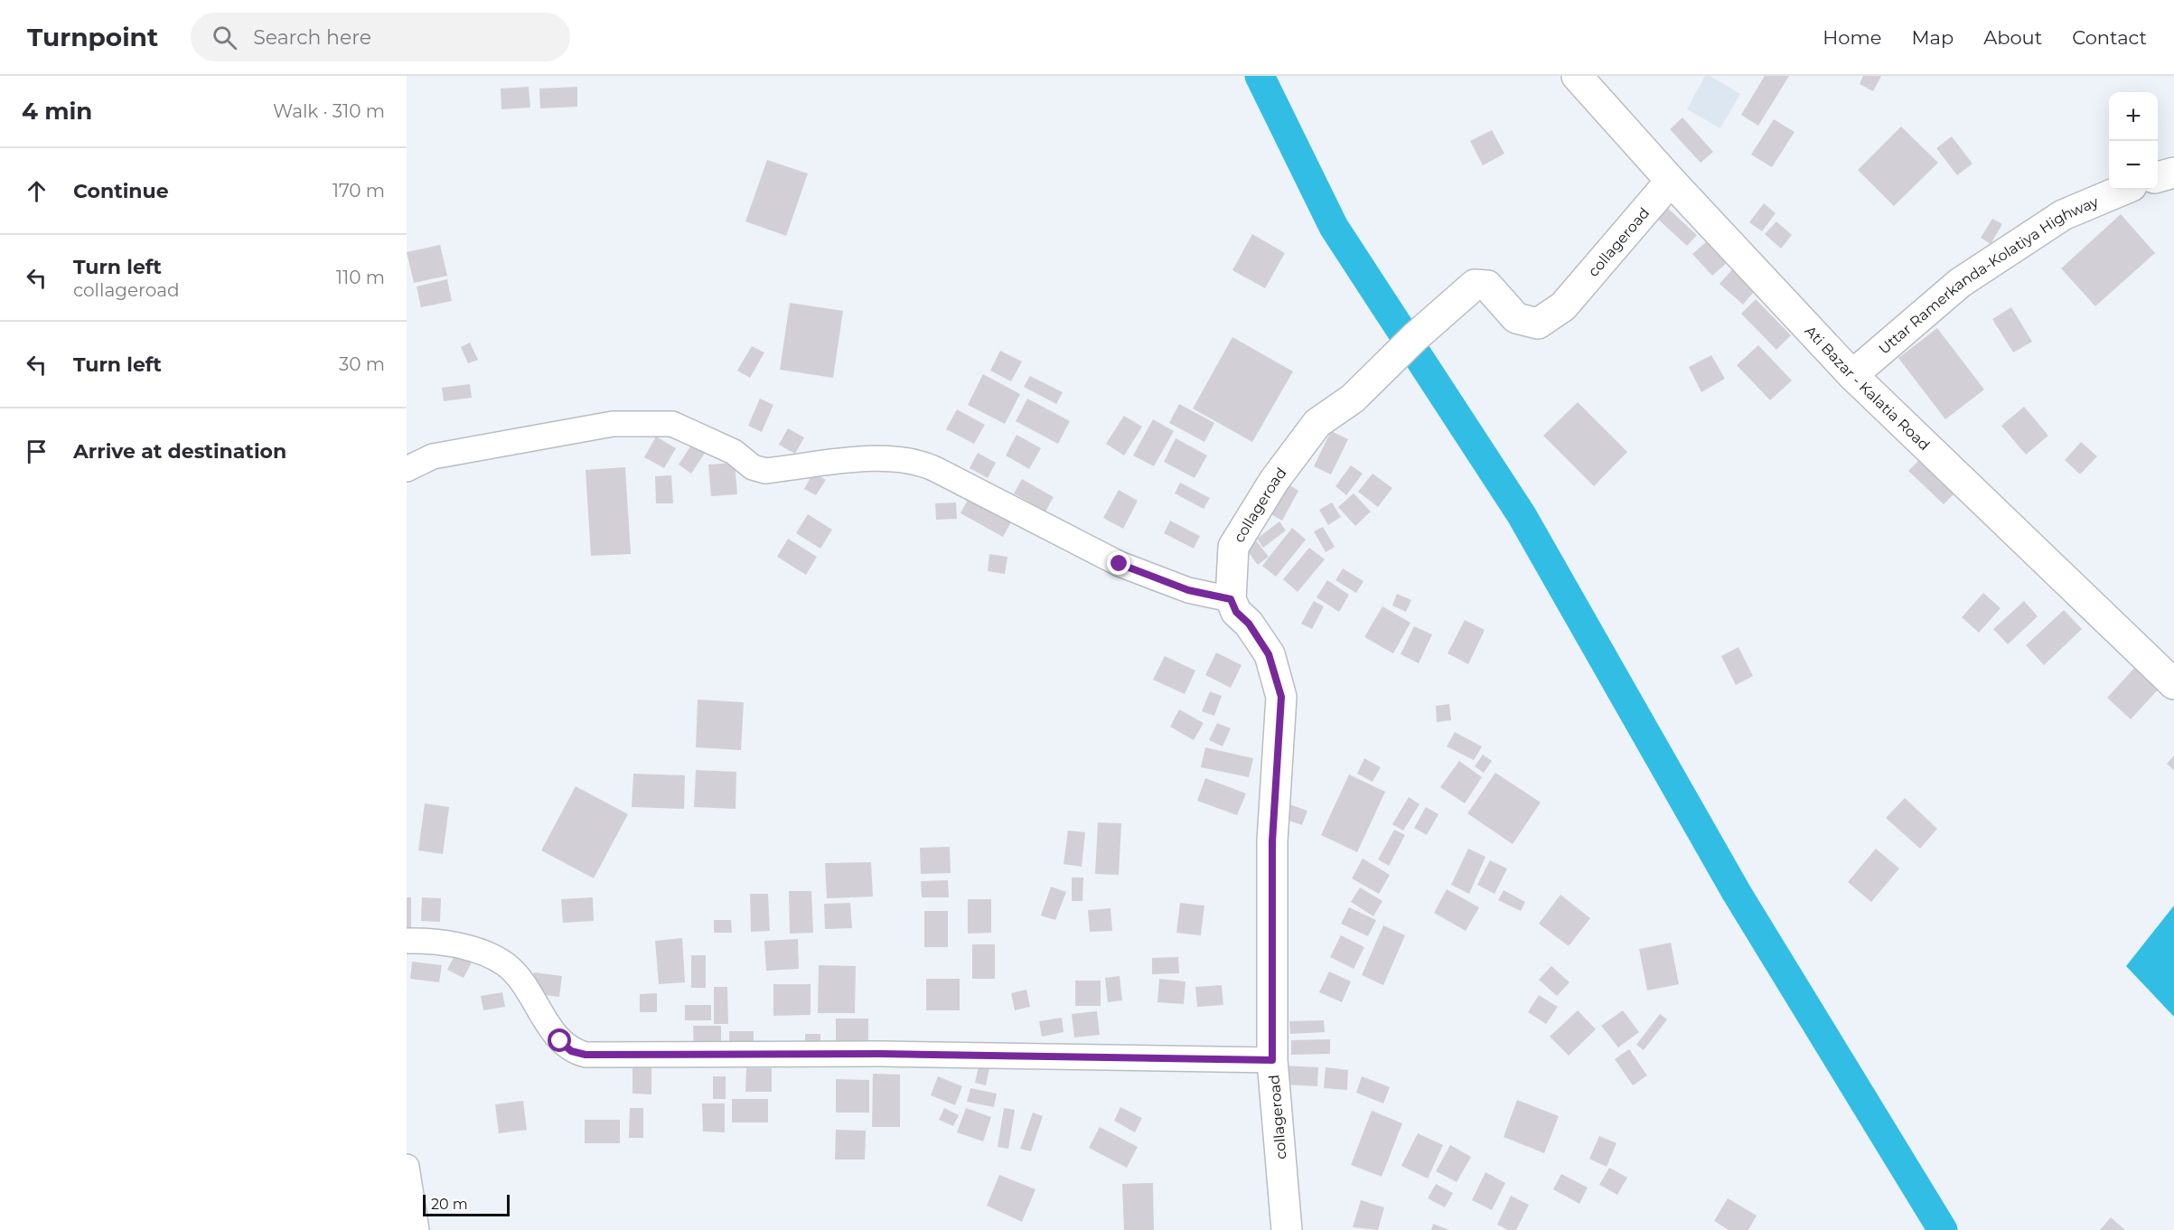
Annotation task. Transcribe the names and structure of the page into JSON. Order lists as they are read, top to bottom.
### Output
{
  "streets": {
    "street": ["collageroad", "Uttar Ramerkanda-Kolatiya Highway", "Ati Bazar - Kalatia Road"]
  },
  "crossings": [
    ["collageroad", "Ati Bazar - Kalatia Road"],
    ["Uttar Ramerkanda-Kolatiya Highway", "Ati Bazar - Kalatia Road"]
  ],
  "scale_bar": "20 m",
  "page": {
    "header": "Turnpoint",
    "search": "Search here",
    "nav": [
      "Home",
      "Map",
      "About",
      "Contact"
    ],
    "heading": ["4 min", "Walk · 310 m"],
    "map_buttons": ["+", "−"],
    "list": [
      ["Continue", "170 m"],
      ["Turn left", "collageroad", "110 m"],
      ["Turn left", "30 m"],
      "Arrive at destination"
    ],
    "scale": "20 m"
  }
}
